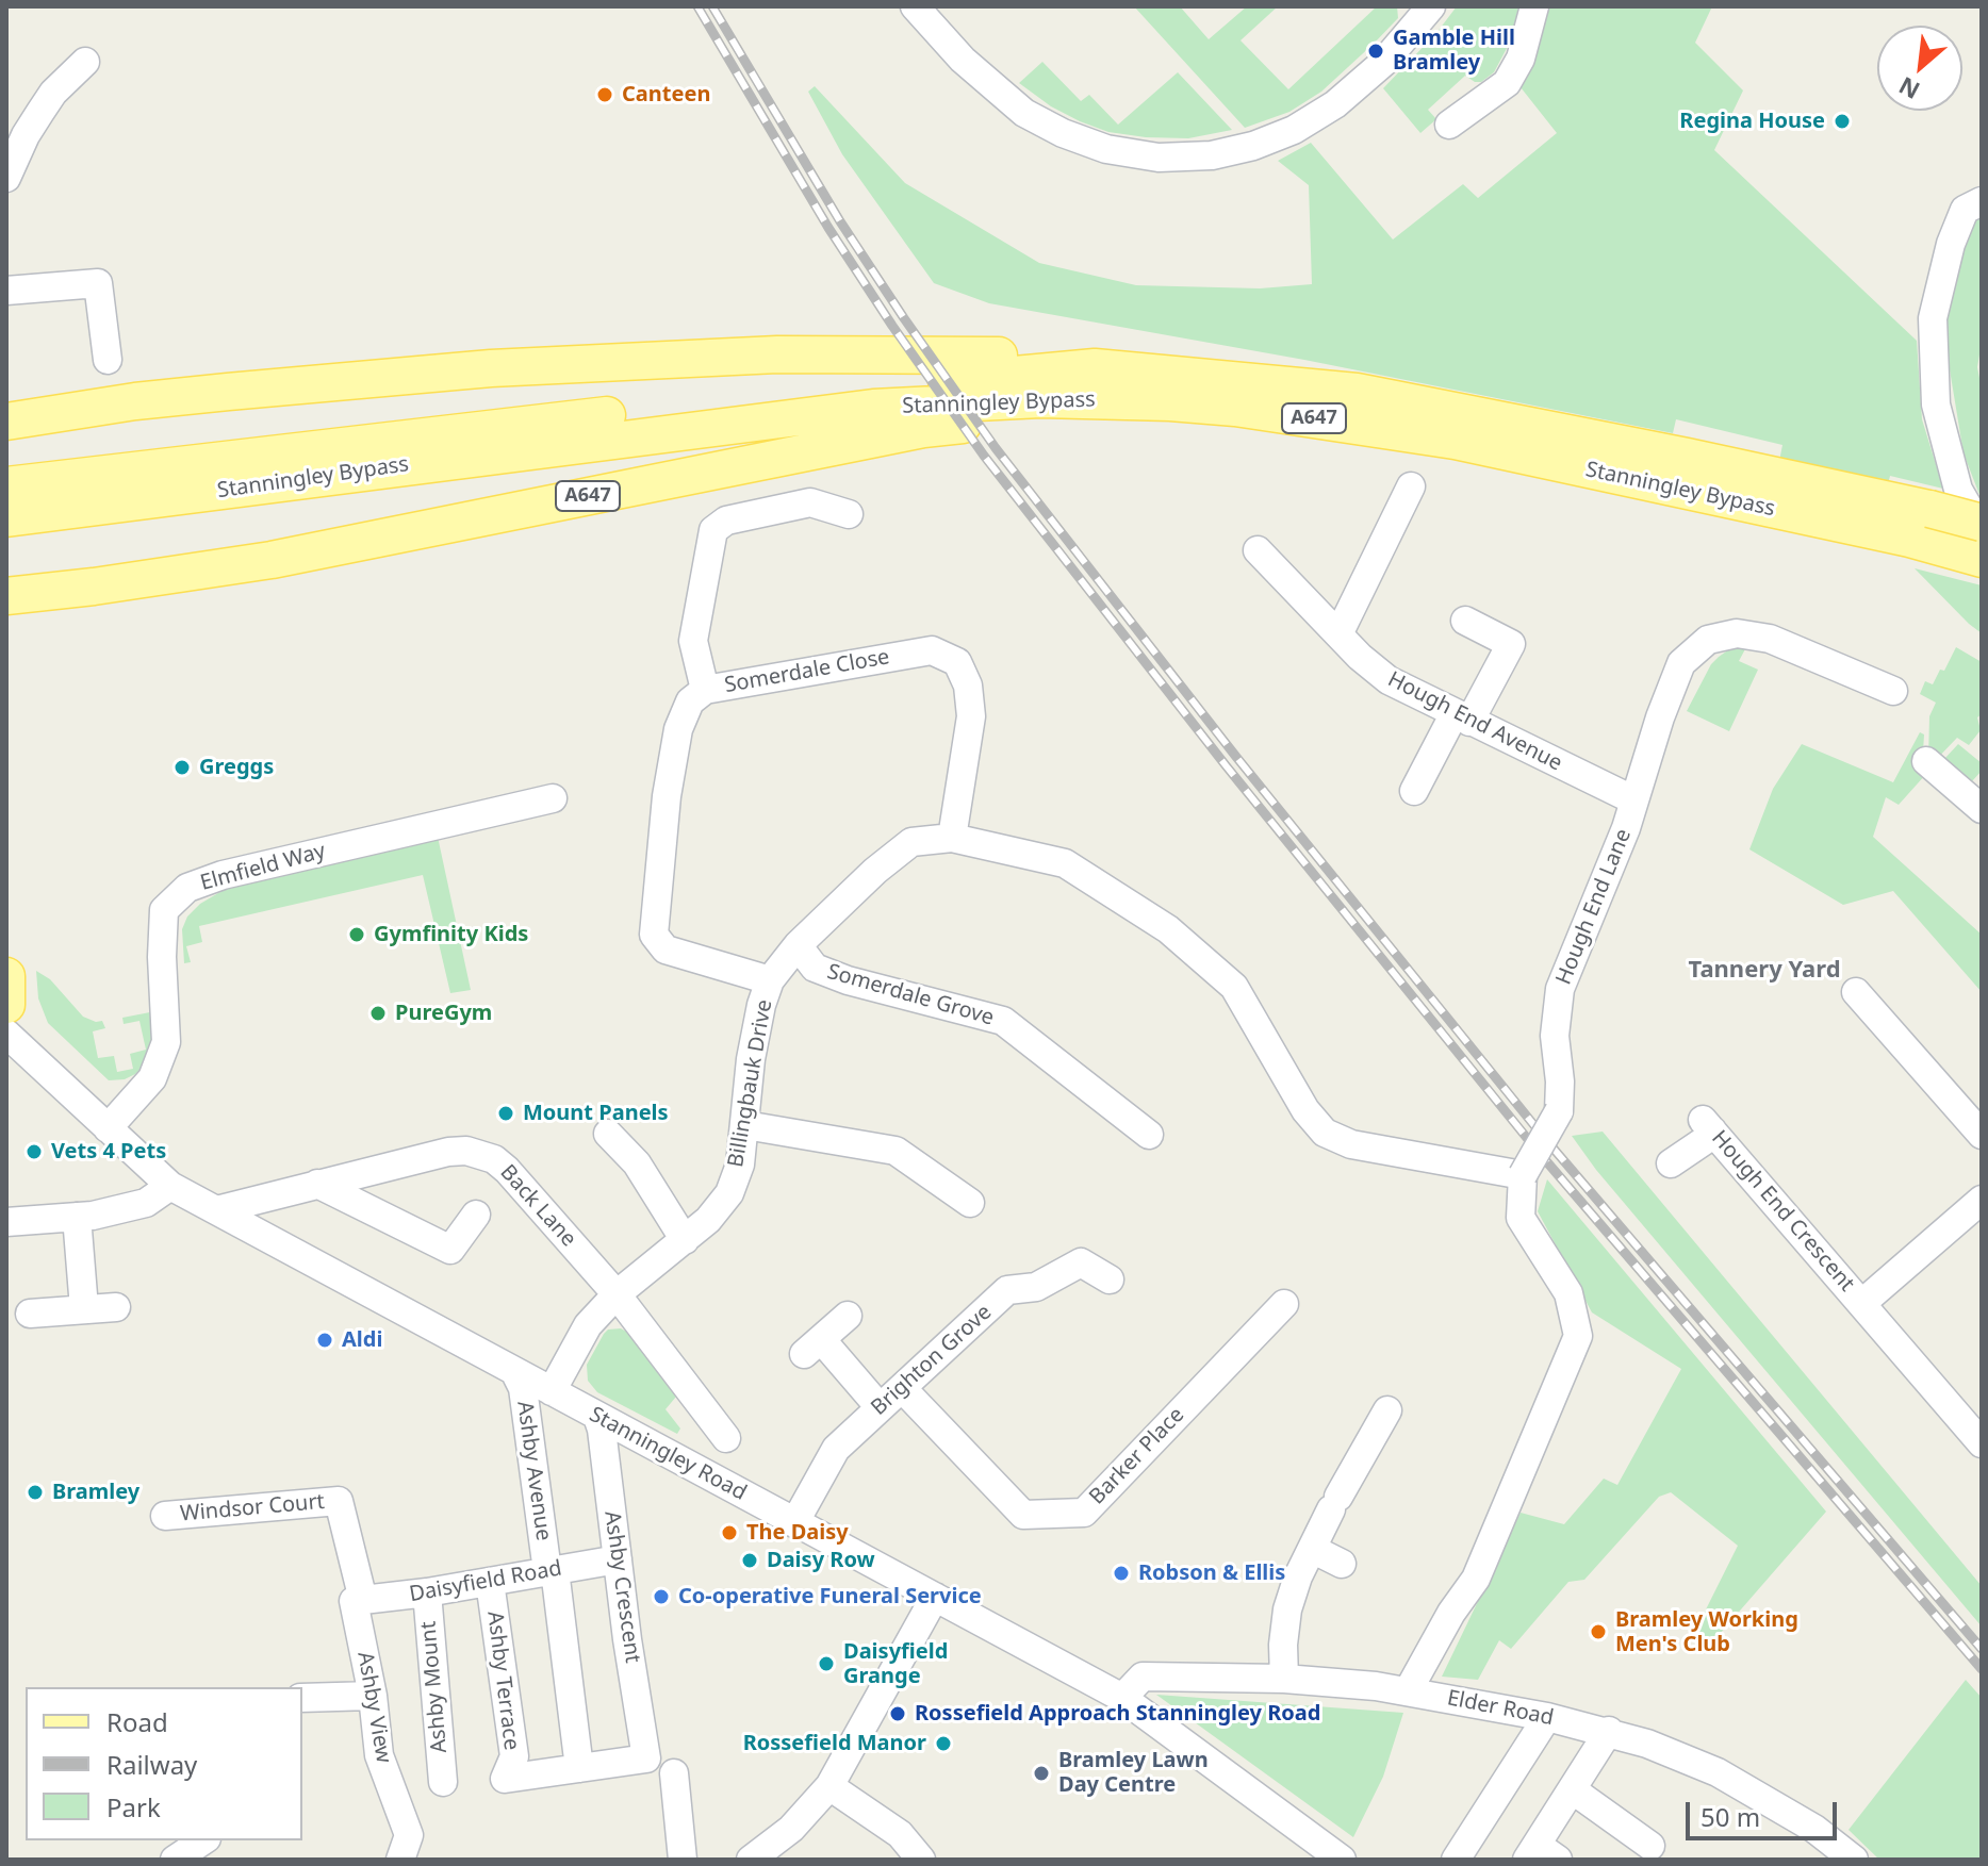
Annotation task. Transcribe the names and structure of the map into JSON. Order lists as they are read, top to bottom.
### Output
{
  "streets": {
    "main road": ["Stanningley Bypass", "A647"],
    "street": [
      "Somerdale Close",
      "Hough End Avenue",
      "Elmfield Way",
      "Hough End Lane",
      "Somerdale Grove",
      "Billingbauk Drive",
      "Back Lane",
      "Hough End Crescent",
      "Brighton Grove",
      "Stanningley Road",
      "Barker Place",
      "Ashby Avenue",
      "Windsor Court",
      "Daisyfield Road",
      "Ashby Crescent",
      "Ashby Terrace",
      "Ashby Mount",
      "Ashby View",
      "Elder Road"
    ]
  },
  "crossings": [
    ["Stanningley Bypass", "A647"],
    ["Somerdale Close", "Billingbauk Drive"],
    ["Hough End Avenue", "Hough End Lane"],
    ["Elmfield Way", "Stanningley Road"],
    ["Hough End Lane", "Billingbauk Drive"],
    ["Hough End Lane", "Elder Road"],
    ["Somerdale Grove", "Billingbauk Drive"],
    ["Billingbauk Drive", "Back Lane"],
    ["Billingbauk Drive", "Stanningley Road"],
    ["Back Lane", "Stanningley Road"],
    ["Brighton Grove", "Stanningley Road"],
    ["Brighton Grove", "Barker Place"],
    ["Stanningley Road", "Ashby Avenue"],
    ["Stanningley Road", "Ashby Crescent"],
    ["Stanningley Road", "Elder Road"],
    ["Ashby Avenue", "Daisyfield Road"],
    ["Ashby Avenue", "Ashby Crescent"],
    ["Ashby Avenue", "Ashby Terrace"],
    ["Windsor Court", "Daisyfield Road"],
    ["Windsor Court", "Ashby View"],
    ["Daisyfield Road", "Ashby Crescent"],
    ["Daisyfield Road", "Ashby Terrace"],
    ["Daisyfield Road", "Ashby Mount"],
    ["Daisyfield Road", "Ashby View"],
    ["Ashby Crescent", "Ashby Terrace"]
  ],
  "districts": ["Tannery Yard"],
  "places": [
    "Gamble Hill Bramley",
    "Canteen",
    "Regina House",
    "Greggs",
    "Gymfinity Kids",
    "PureGym",
    "Mount Panels",
    "Vets 4 Pets",
    "Aldi",
    "Bramley",
    "The Daisy",
    "Daisy Row",
    "Robson & Ellis",
    "Co-operative Funeral Service",
    "Bramley Working Men's Club",
    "Daisyfield Grange",
    "Rossefield Approach Stanningley Road",
    "Rossefield Manor",
    "Bramley Lawn Day Centre"
  ],
  "legend": ["Road", "Railway", "Park"],
  "scale_bar": "50 m",
  "north": "bottom left"
}
